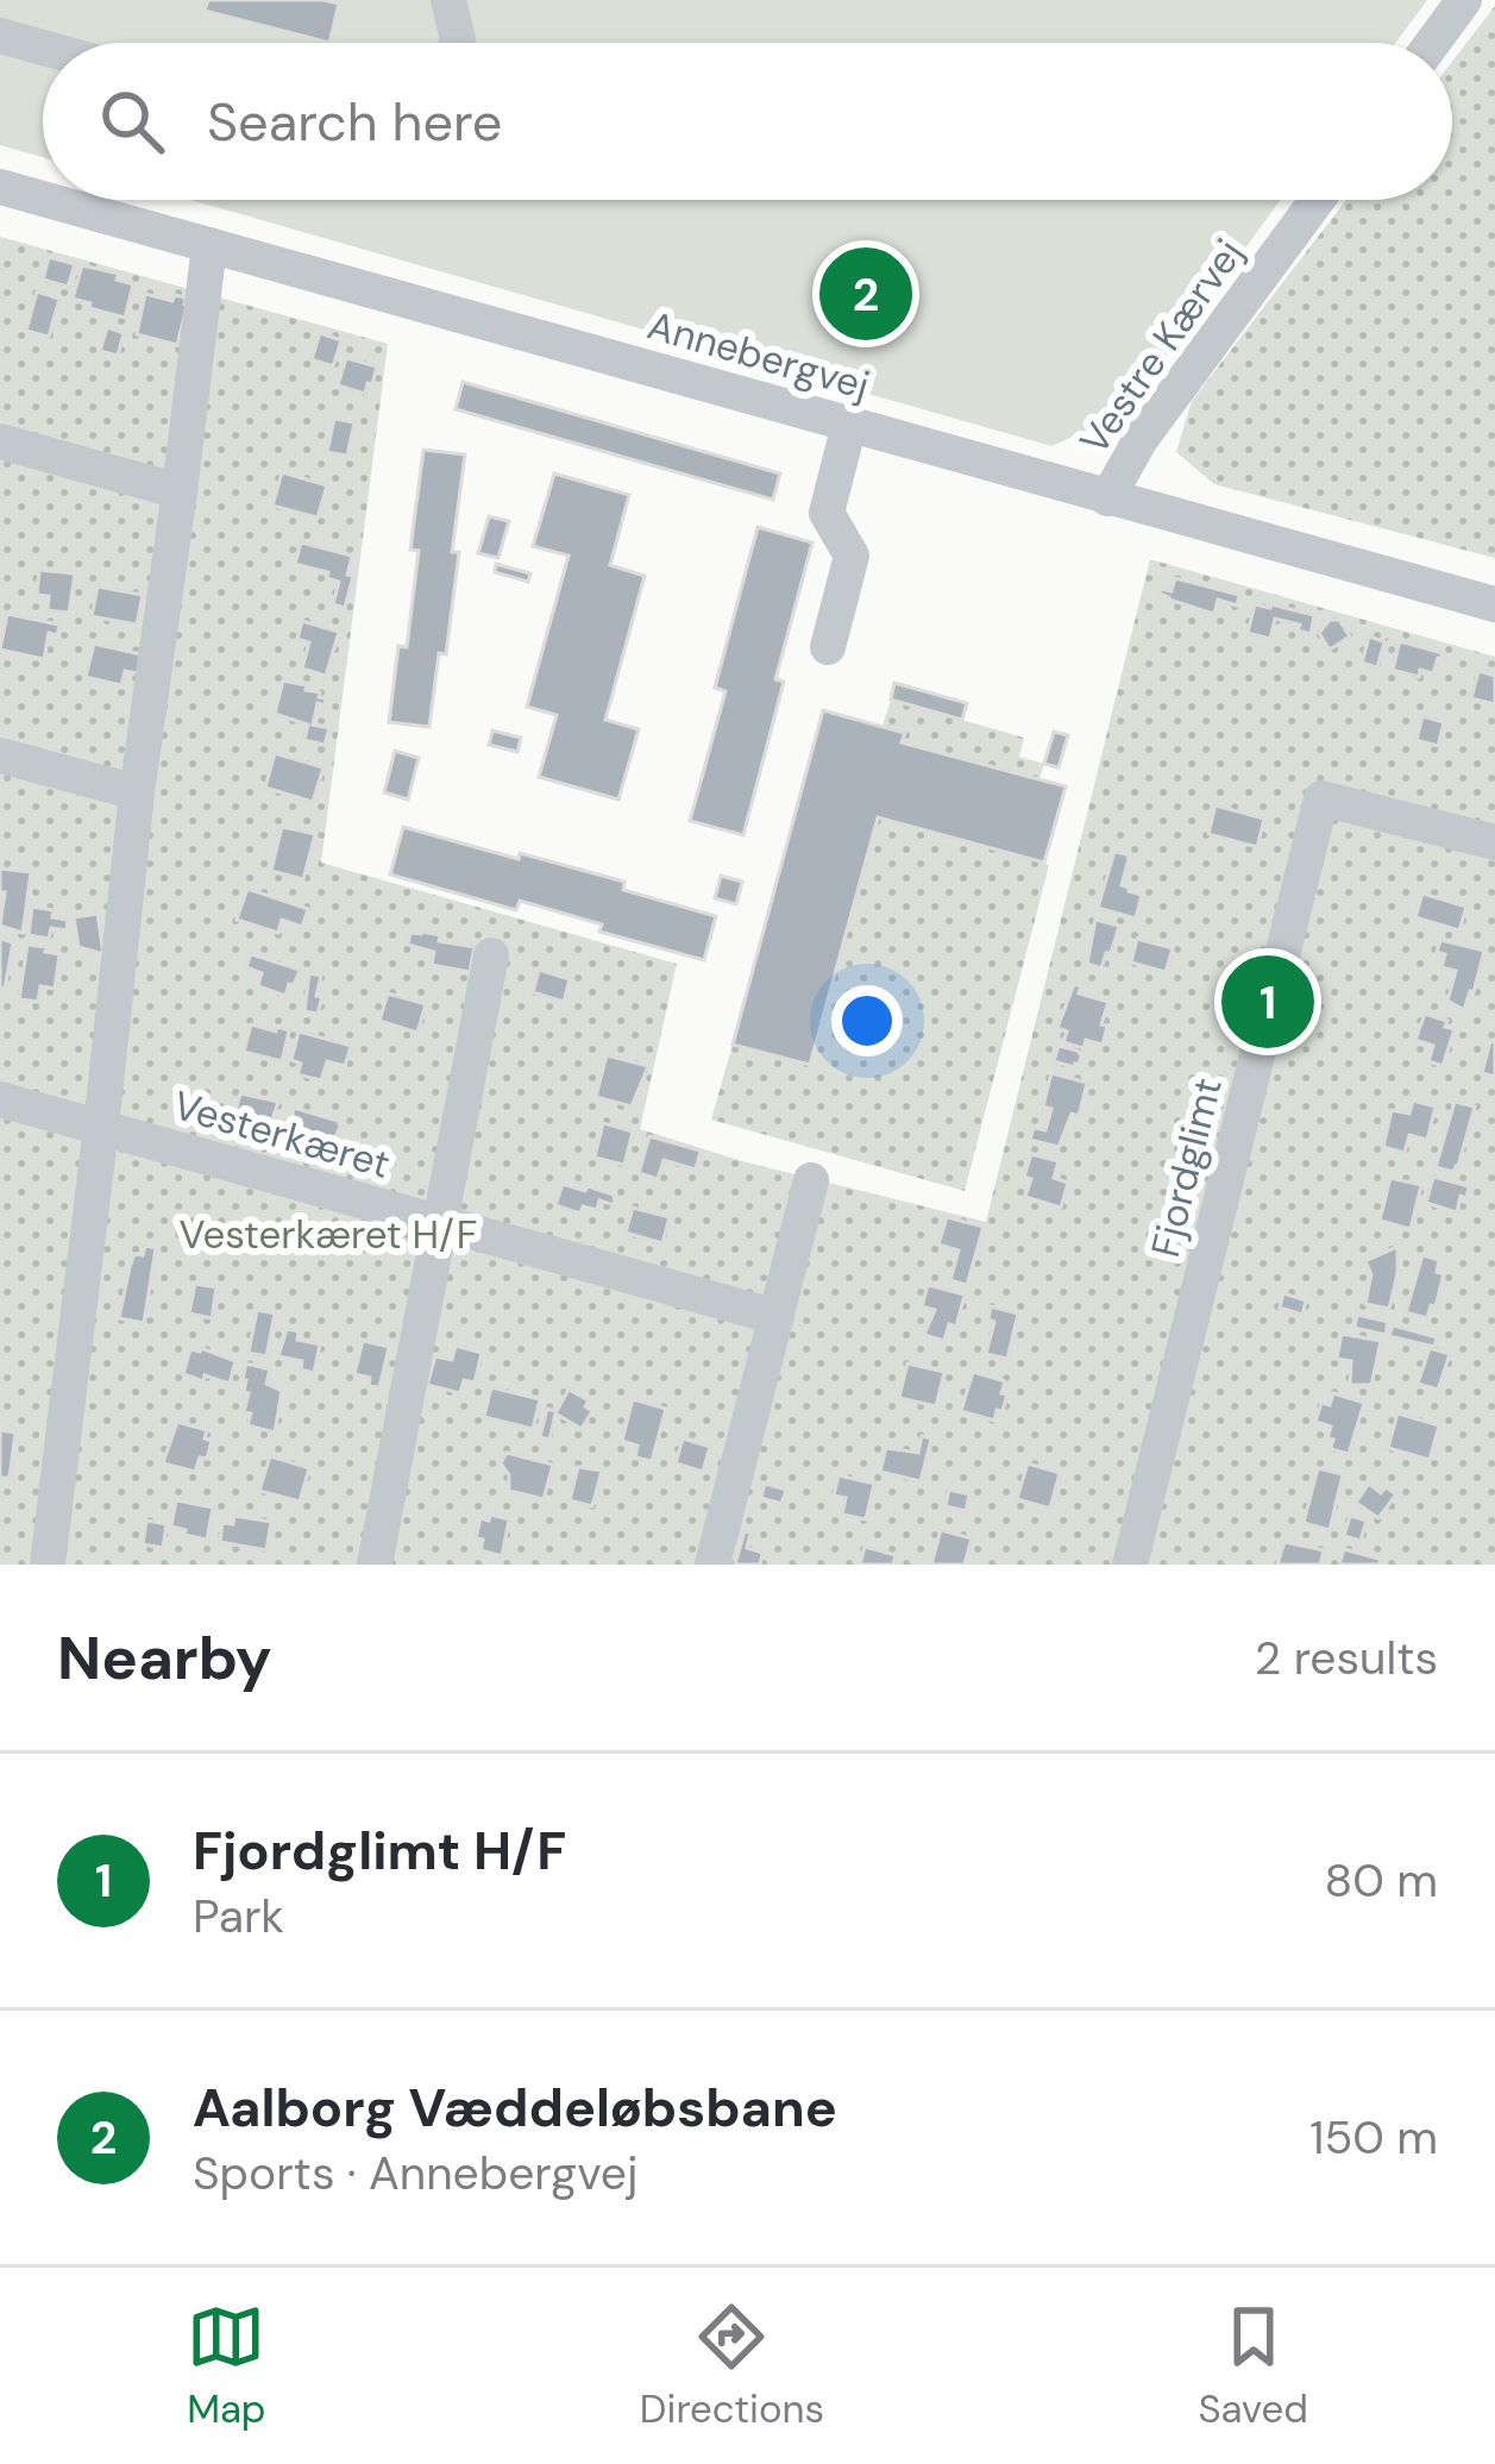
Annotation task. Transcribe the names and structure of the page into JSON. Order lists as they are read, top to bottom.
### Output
{
  "streets": {
    "street": [
      "Vestre Kærvej",
      "Annebergvej",
      "Vesterkæret",
      "Fjordglimt"
    ]
  },
  "crossings": [
    ["Vestre Kærvej", "Annebergvej"]
  ],
  "parks": ["Vesterkæret H/F"],
  "page": {
    "search": "Search here",
    "pins": ["2", "1"],
    "heading": ["Nearby", "2 results"],
    "list": [
      {
        "mark": "1",
        "name": "Fjordglimt H/F",
        "note": "Park",
        "value": "80 m"
      },
      {
        "mark": "2",
        "name": "Aalborg Væddeløbsbane",
        "note": "Sports · Annebergvej",
        "value": "150 m"
      }
    ],
    "nav": ["Map", "Directions", "Saved"]
  }
}
